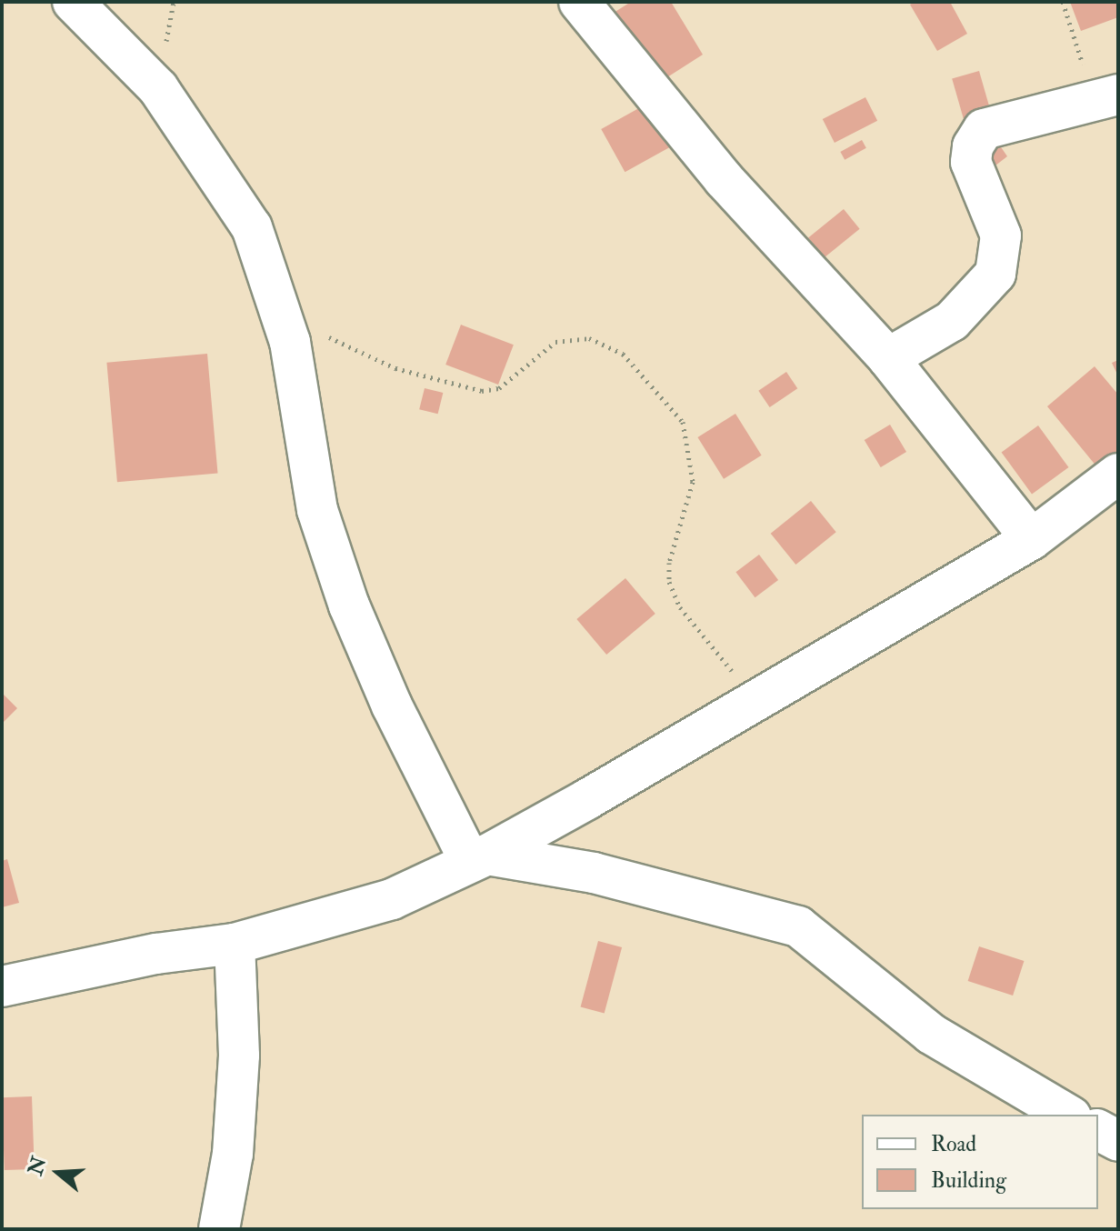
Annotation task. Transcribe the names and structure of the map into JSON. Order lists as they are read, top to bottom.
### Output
{
  "legend": ["Road", "Building"],
  "north": "left"
}
